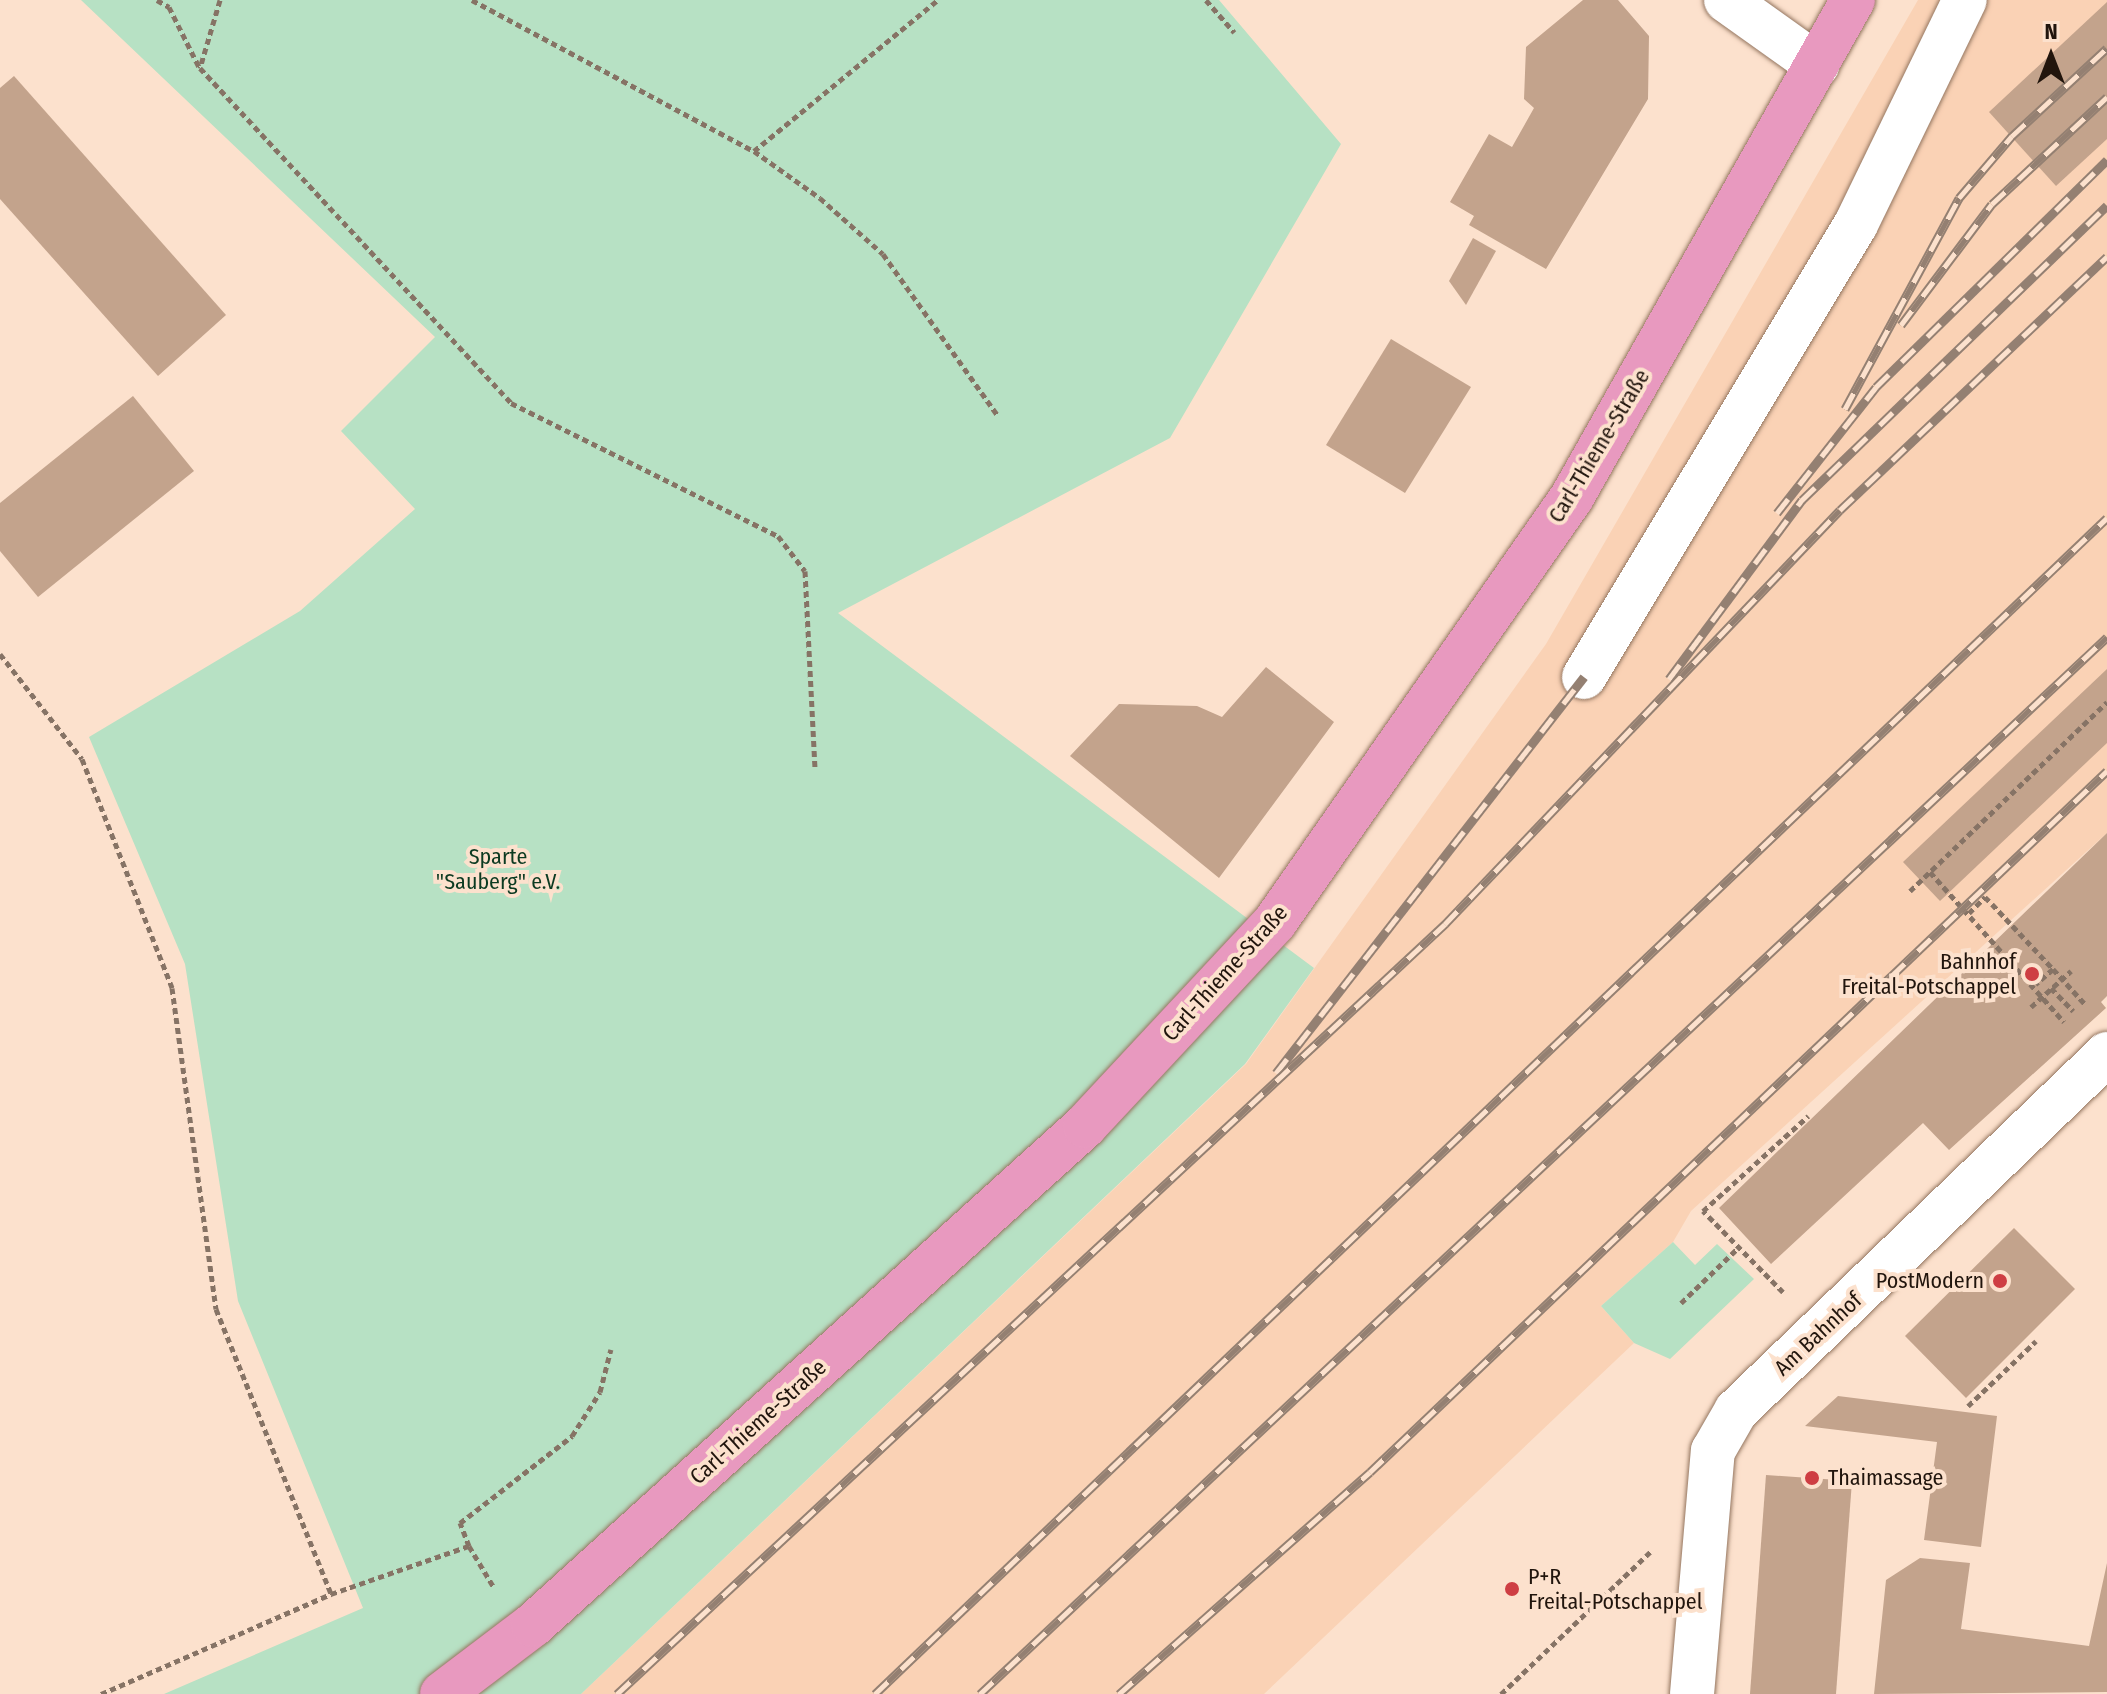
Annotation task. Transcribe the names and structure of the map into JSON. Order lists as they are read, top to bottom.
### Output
{
  "streets": {
    "main road": ["Carl-Thieme-Straße"],
    "street": ["Am Bahnhof"]
  },
  "parks": ["Sparte \"Sauberg\" e.V."],
  "places": [
    "Bahnhof Freital-Potschappel",
    "PostModern",
    "Thaimassage",
    "P+R Freital-Potschappel"
  ],
  "north": "top"
}
